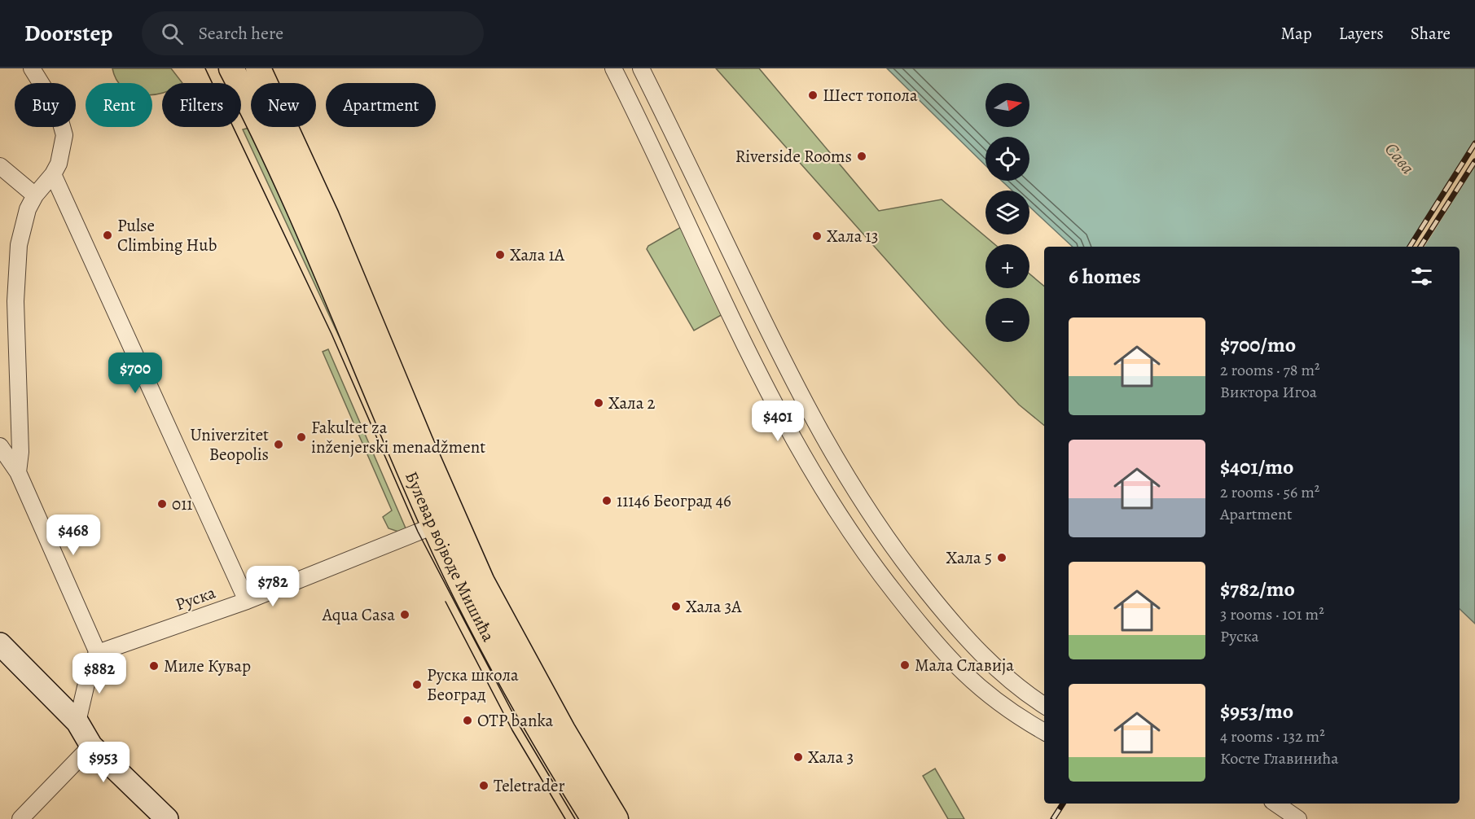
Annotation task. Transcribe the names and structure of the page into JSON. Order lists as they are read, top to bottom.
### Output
{
  "streets": {
    "main road": ["Булевар војводе Мишића"],
    "street": ["Руска"]
  },
  "crossings": [
    ["Булевар војводе Мишића", "Руска"]
  ],
  "water": ["Сава"],
  "places": [
    "Шест топола",
    "Riverside Rooms",
    "Pulse Climbing Hub",
    "Хала 13",
    "Хала 1А",
    "Хала 2",
    "Fakultet za inženjerski menadžment",
    "Univerzitet Beopolis",
    "11146 Београд 46",
    "011",
    "Хала 5",
    "Хала 3А",
    "Aqua Casa",
    "Мала Славија",
    "Миле Кувар",
    "Руска школа Београд",
    "OTP banka",
    "Хала 3",
    "Teletrader"
  ],
  "north": "right",
  "page": {
    "header": "Doorstep",
    "search": "Search here",
    "nav": ["Map", "Layers", "Share"],
    "map_buttons": ["+", "−"],
    "chip": [
      "Buy",
      "Rent",
      "Filters",
      "New",
      "Apartment"
    ],
    "heading": "6 homes",
    "list": [
      {
        "name": "$700/mo",
        "note": "2 rooms · 78 m² · Виктора Игоа"
      },
      {
        "name": "$401/mo",
        "note": "2 rooms · 56 m² · Apartment"
      },
      {
        "name": "$782/mo",
        "note": "3 rooms · 101 m² · Руска"
      },
      {
        "name": "$953/mo",
        "note": "4 rooms · 132 m² · Косте Главинића"
      }
    ],
    "price": [
      "$700",
      "$401",
      "$468",
      "$782",
      "$882",
      "$953"
    ]
  }
}
